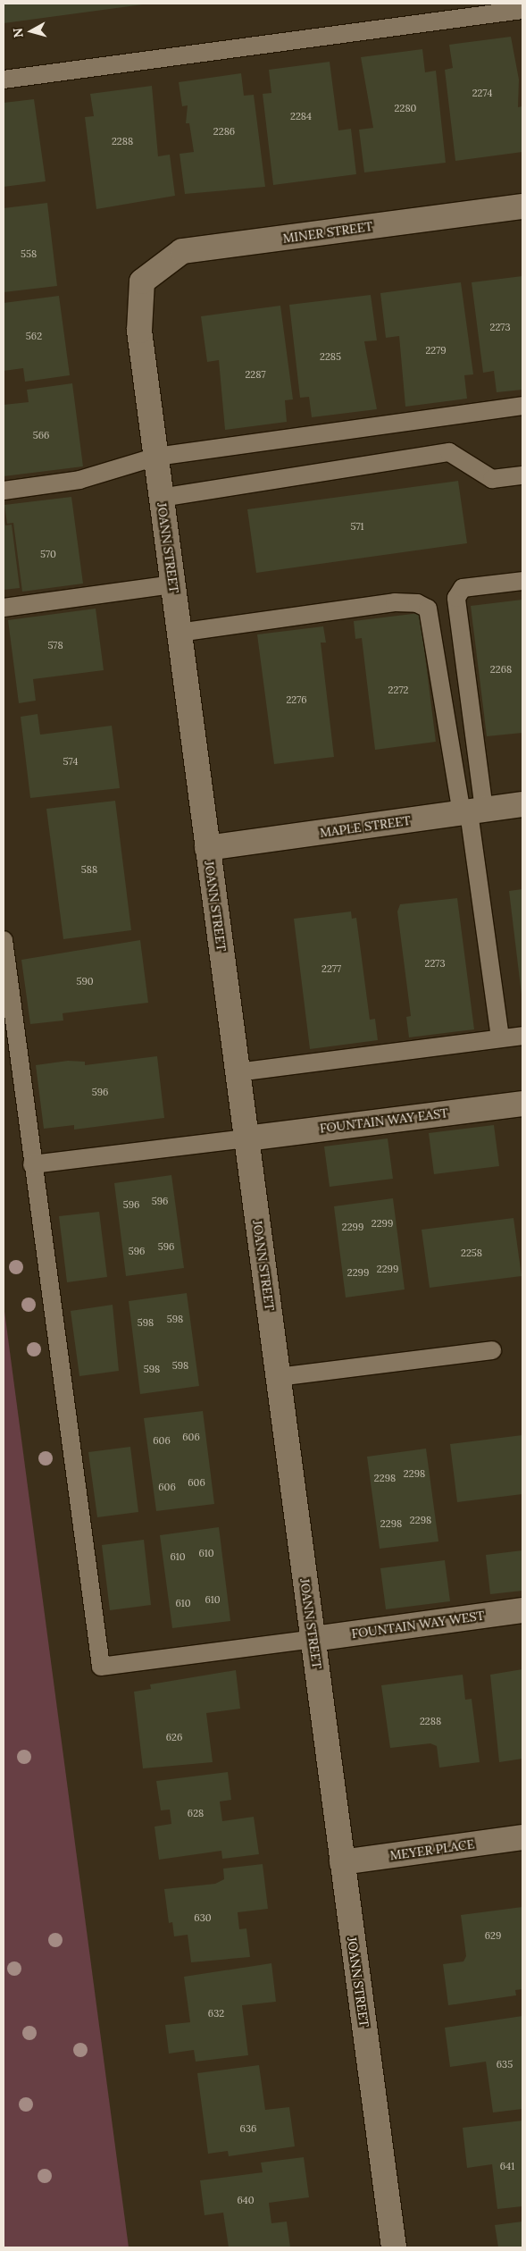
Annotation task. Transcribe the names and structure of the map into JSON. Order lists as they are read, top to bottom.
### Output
{
  "streets": {
    "street": [
      "MINER STREET",
      "JOANN STREET",
      "MAPLE STREET",
      "FOUNTAIN WAY EAST",
      "FOUNTAIN WAY WEST",
      "MEYER PLACE"
    ]
  },
  "crossings": [
    ["MINER STREET", "JOANN STREET"],
    ["JOANN STREET", "MAPLE STREET"],
    ["JOANN STREET", "FOUNTAIN WAY EAST"],
    ["JOANN STREET", "FOUNTAIN WAY WEST"],
    ["JOANN STREET", "MEYER PLACE"]
  ],
  "house_numbers": [
    "2274",
    "2280",
    "2284",
    "2286",
    "2288",
    "558",
    "2273",
    "562",
    "2279",
    "2285",
    "2287",
    "566",
    "571",
    "570",
    "578",
    "2268",
    "2272",
    "2276",
    "574",
    "588",
    "2273",
    "2277",
    "590",
    "596",
    "596",
    "596",
    "2299",
    "2299",
    "596",
    "596",
    "2258",
    "2299",
    "2299",
    "598",
    "598",
    "598",
    "598",
    "606",
    "606",
    "2298",
    "2298",
    "606",
    "606",
    "2298",
    "2298",
    "610",
    "610",
    "610",
    "610",
    "2288",
    "626",
    "628",
    "630",
    "629",
    "632",
    "635",
    "636",
    "641",
    "640"
  ],
  "north": "left"
}
